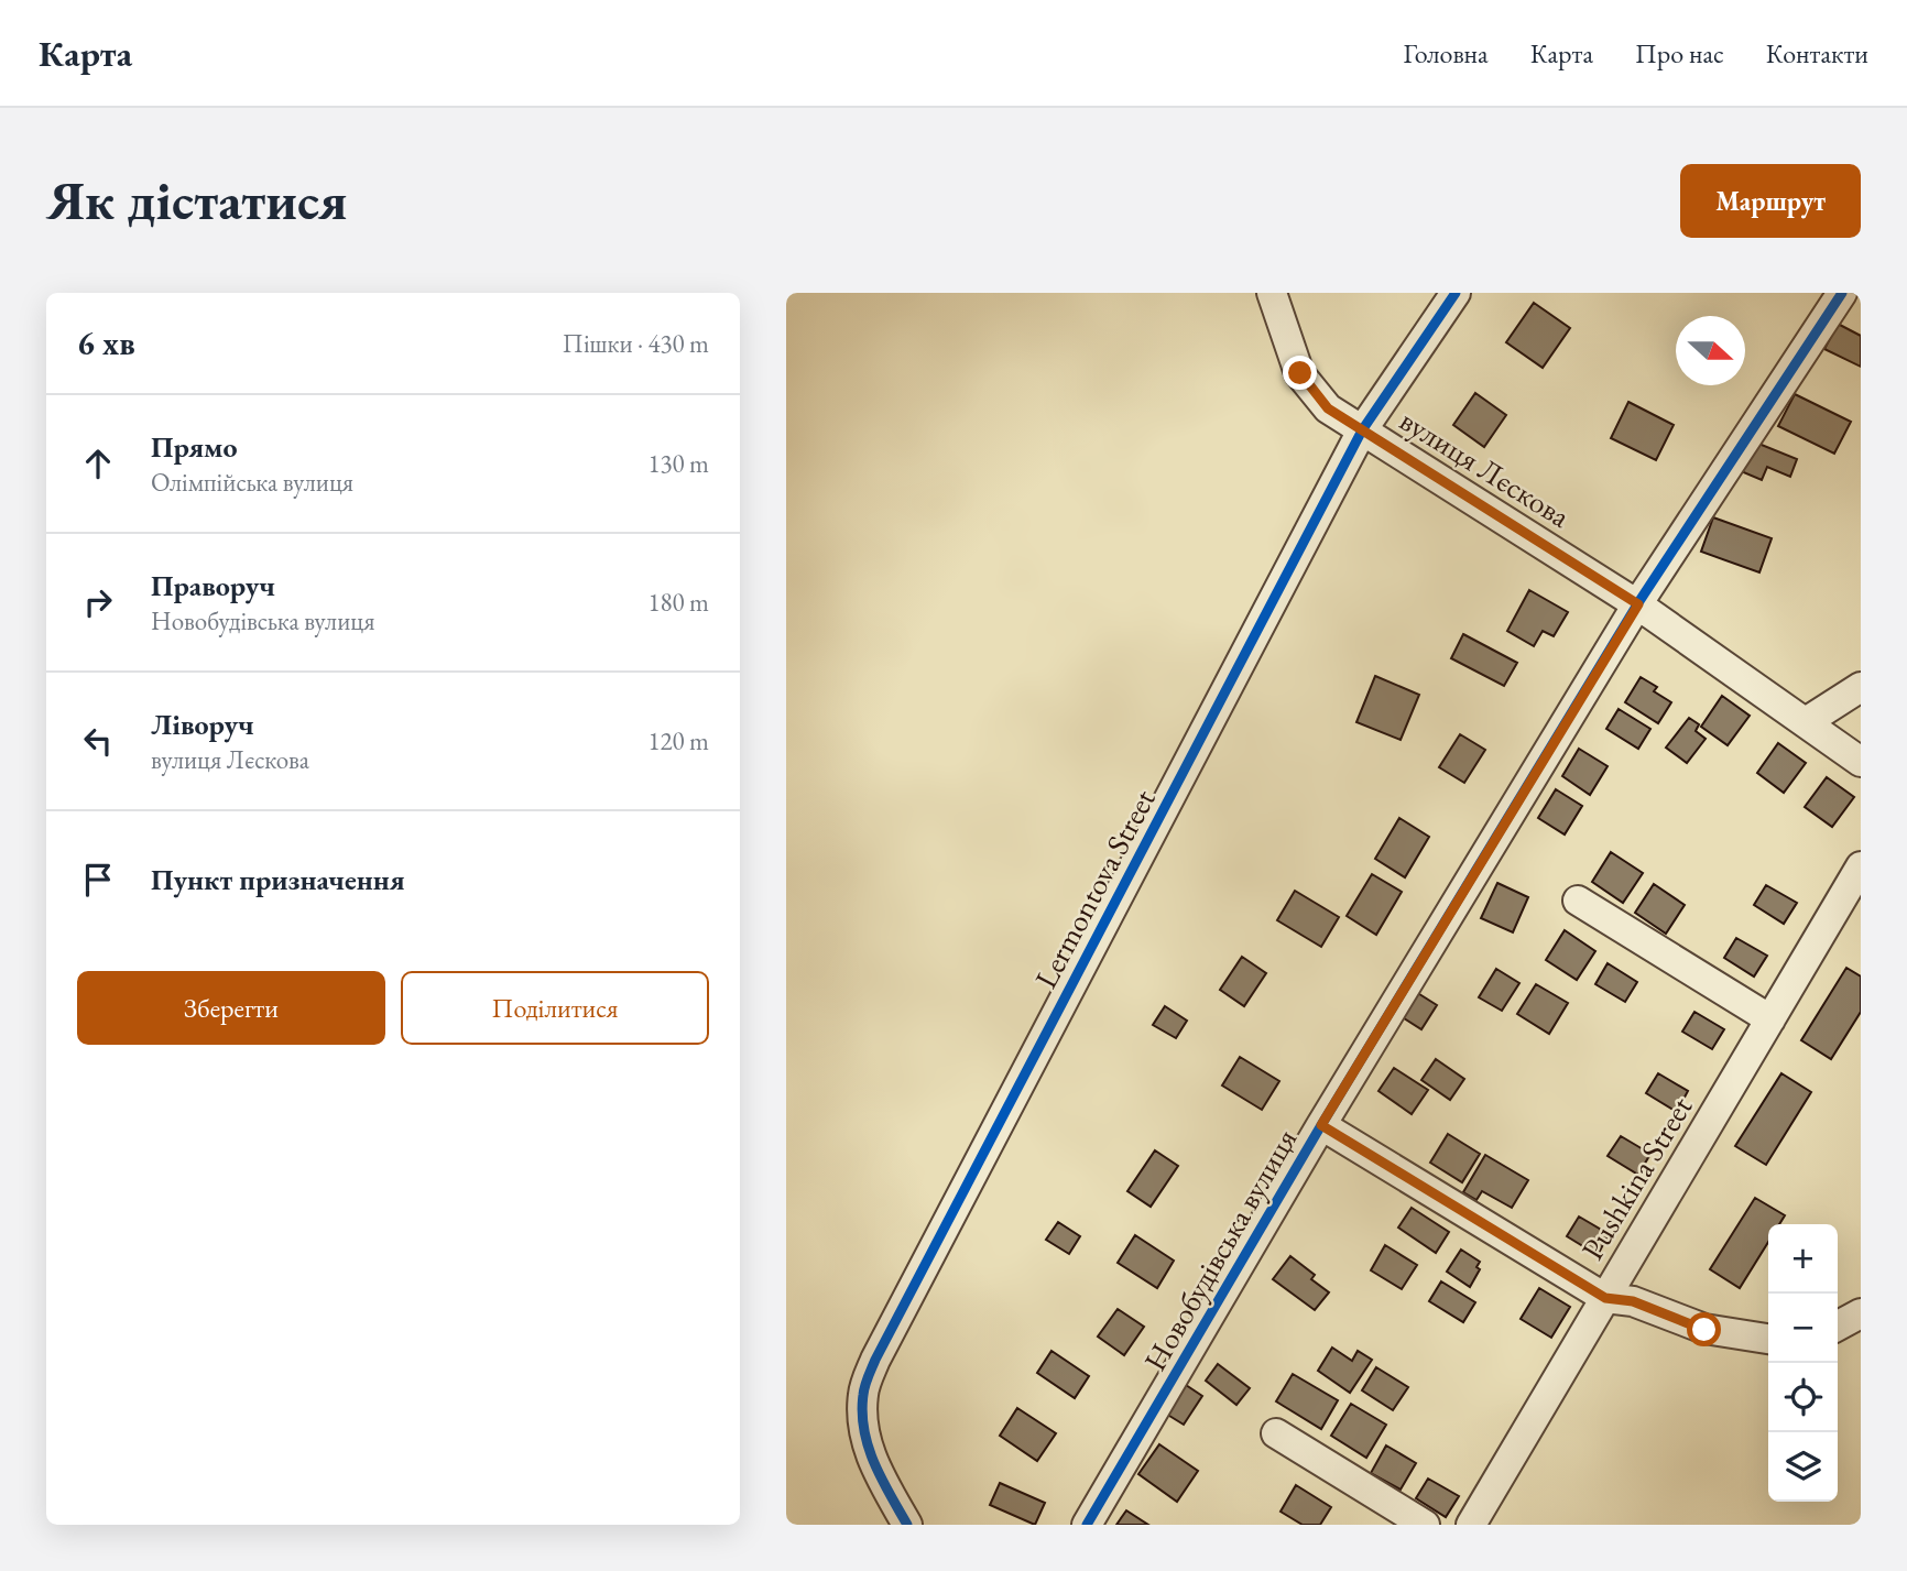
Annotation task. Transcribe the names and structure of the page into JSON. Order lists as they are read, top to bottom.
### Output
{
  "streets": {
    "street": [
      "вулиця Лєскова",
      "Lermontova Street",
      "Pushkina Street",
      "Новобудівська вулиця"
    ]
  },
  "crossings": [
    ["вулиця Лєскова", "Lermontova Street"],
    ["вулиця Лєскова", "Новобудівська вулиця"]
  ],
  "north": "right",
  "page": {
    "header": "Карта",
    "nav": [
      "Головна",
      "Карта",
      "Про нас",
      "Контакти"
    ],
    "buttons": [
      "Маршрут",
      ["Зберегти", "Поділитися"]
    ],
    "title": "Як дістатися",
    "heading": ["6 хв", "Пішки · 430 m"],
    "list": [
      ["Прямо", "Олімпійська вулиця", "130 m"],
      ["Праворуч", "Новобудівська вулиця", "180 m"],
      ["Ліворуч", "вулиця Лєскова", "120 m"],
      "Пункт призначення"
    ],
    "map_buttons": ["+", "−"]
  }
}
